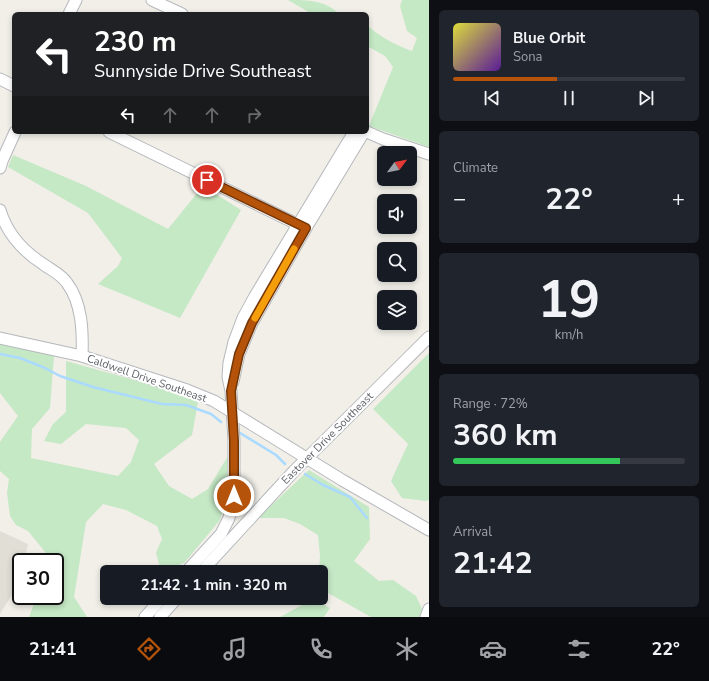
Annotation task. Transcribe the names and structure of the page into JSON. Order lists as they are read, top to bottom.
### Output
{
  "streets": {
    "street": ["Caldwell Drive Southeast", "Eastover Drive Southeast"]
  },
  "crossings": [
    ["Caldwell Drive Southeast", "Eastover Drive Southeast"]
  ],
  "north": "top right",
  "page": {
    "turn": ["230 m", "Sunnyside Drive Southeast"],
    "song": ["Blue Orbit", "Sona"],
    "tile": [
      "Climate",
      ["19", "km/h"],
      ["Range · 72%", "360 km"],
      ["Arrival", "21:42"]
    ],
    "heat": ["−", "22°", "+"],
    "limit": "30",
    "trip": "21:42 · 1 min · 320 m",
    "tabs": ["21:41", "22°"]
  }
}
